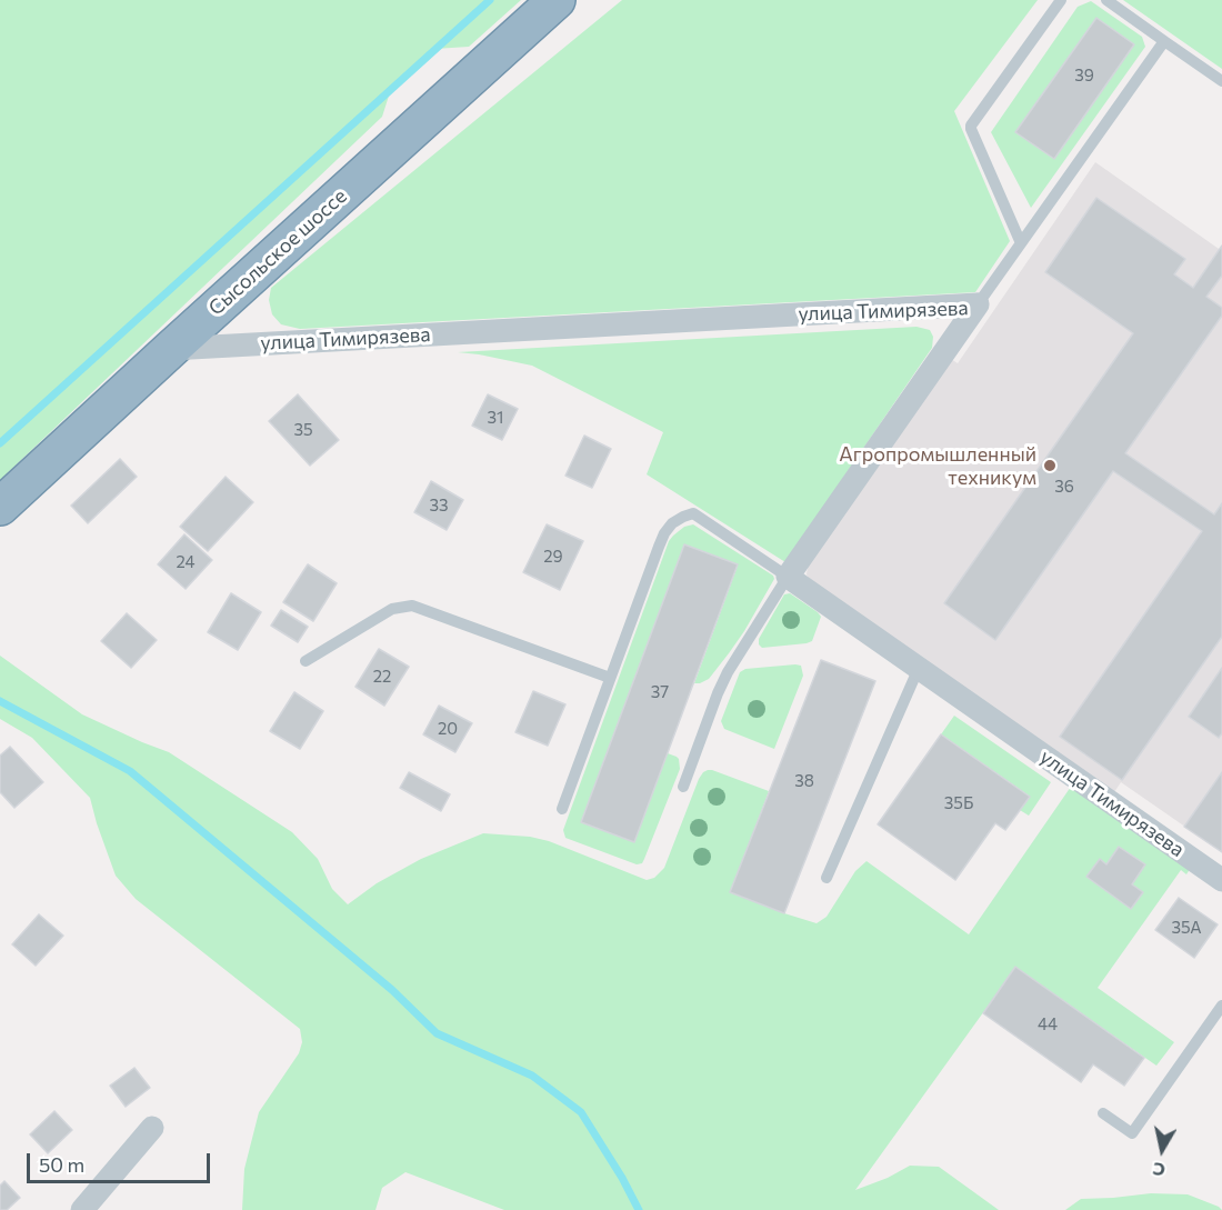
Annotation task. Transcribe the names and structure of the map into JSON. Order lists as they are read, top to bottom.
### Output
{
  "streets": {
    "highway": ["Сысольское шоссе"],
    "street": ["улица Тимирязева"]
  },
  "crossings": [
    ["Сысольское шоссе", "улица Тимирязева"]
  ],
  "places": ["Агропромышленный техникум"],
  "house_numbers": [
    "39",
    "31",
    "35",
    "36",
    "33",
    "29",
    "24",
    "22",
    "37",
    "20",
    "38",
    "35Б",
    "35А",
    "44"
  ],
  "scale_bar": "50 m",
  "north": "bottom"
}
